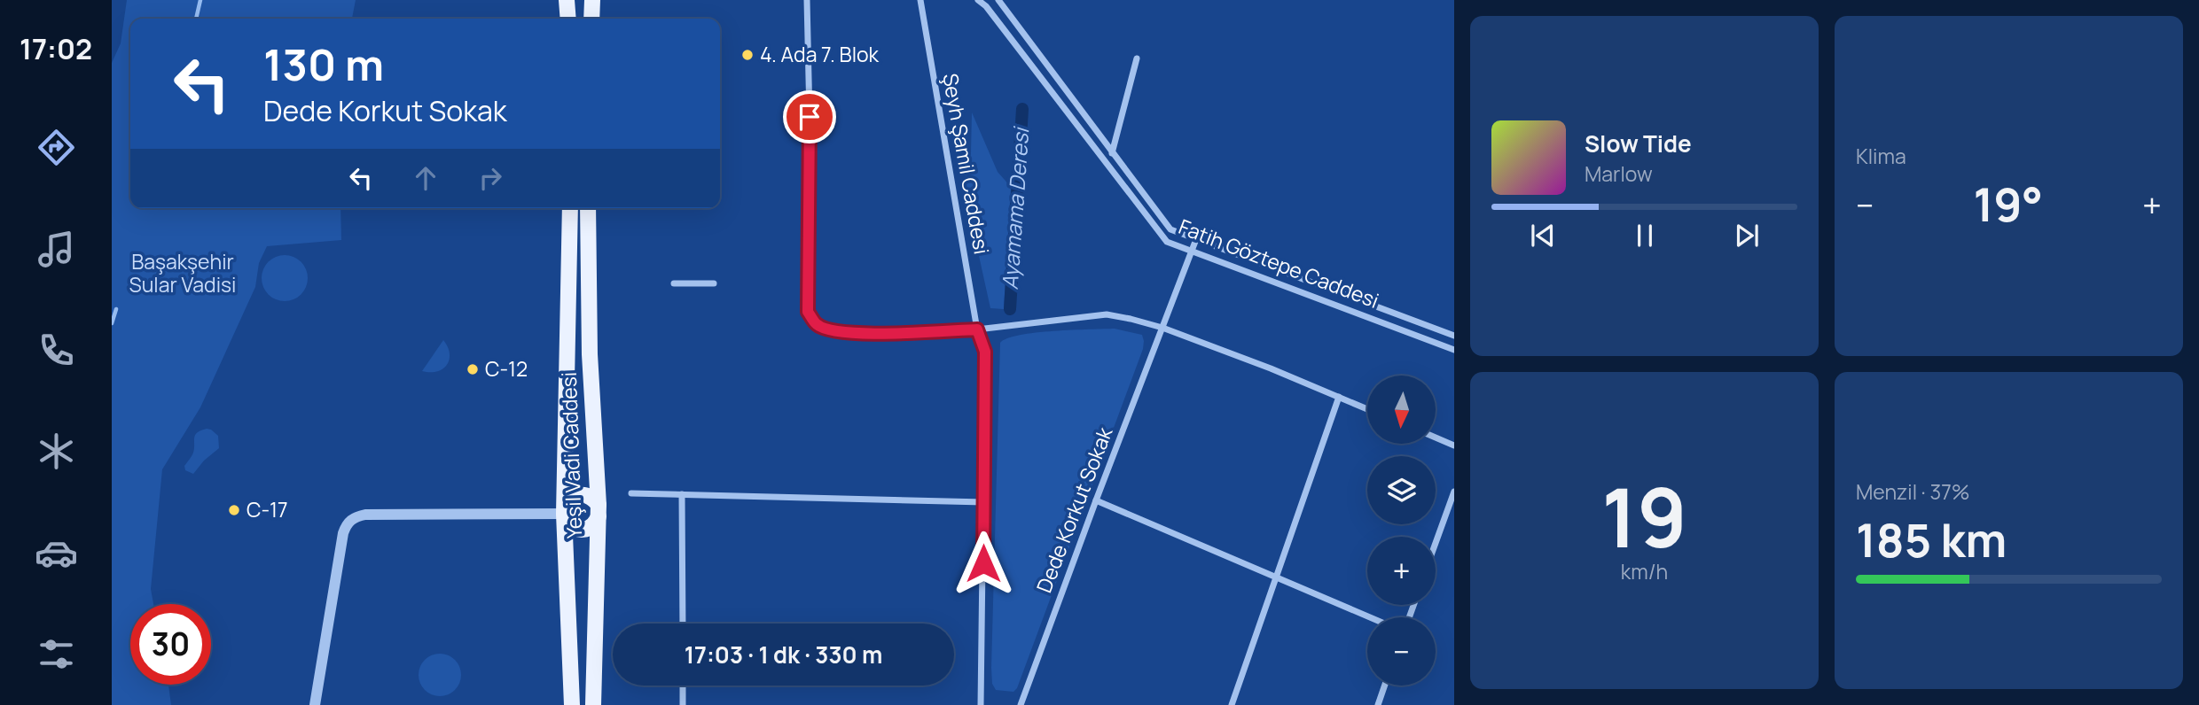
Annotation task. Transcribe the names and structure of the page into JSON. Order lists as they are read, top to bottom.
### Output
{
  "streets": {
    "main road": ["Yeşil Vadi Caddesi"],
    "street": ["Şeyh Şamil Caddesi", "Fatih Göztepe Caddesi", "Dede Korkut Sokak"]
  },
  "crossings": [
    ["Fatih Göztepe Caddesi", "Dede Korkut Sokak"]
  ],
  "water": ["Ayamama Deresi"],
  "parks": ["Başakşehir Sular Vadisi"],
  "places": ["4. Ada 7. Blok", "C-12", "C-17"],
  "north": "bottom",
  "page": {
    "tabs": "17:02",
    "tile": [
      "Klima",
      ["19", "km/h"],
      ["Menzil · 37%", "185 km"]
    ],
    "turn": ["130 m", "Dede Korkut Sokak"],
    "song": ["Slow Tide", "Marlow"],
    "heat": ["−", "19°", "+"],
    "map_buttons": ["+", "−"],
    "limit": "30",
    "trip": "17:03 · 1 dk · 330 m"
  }
}
